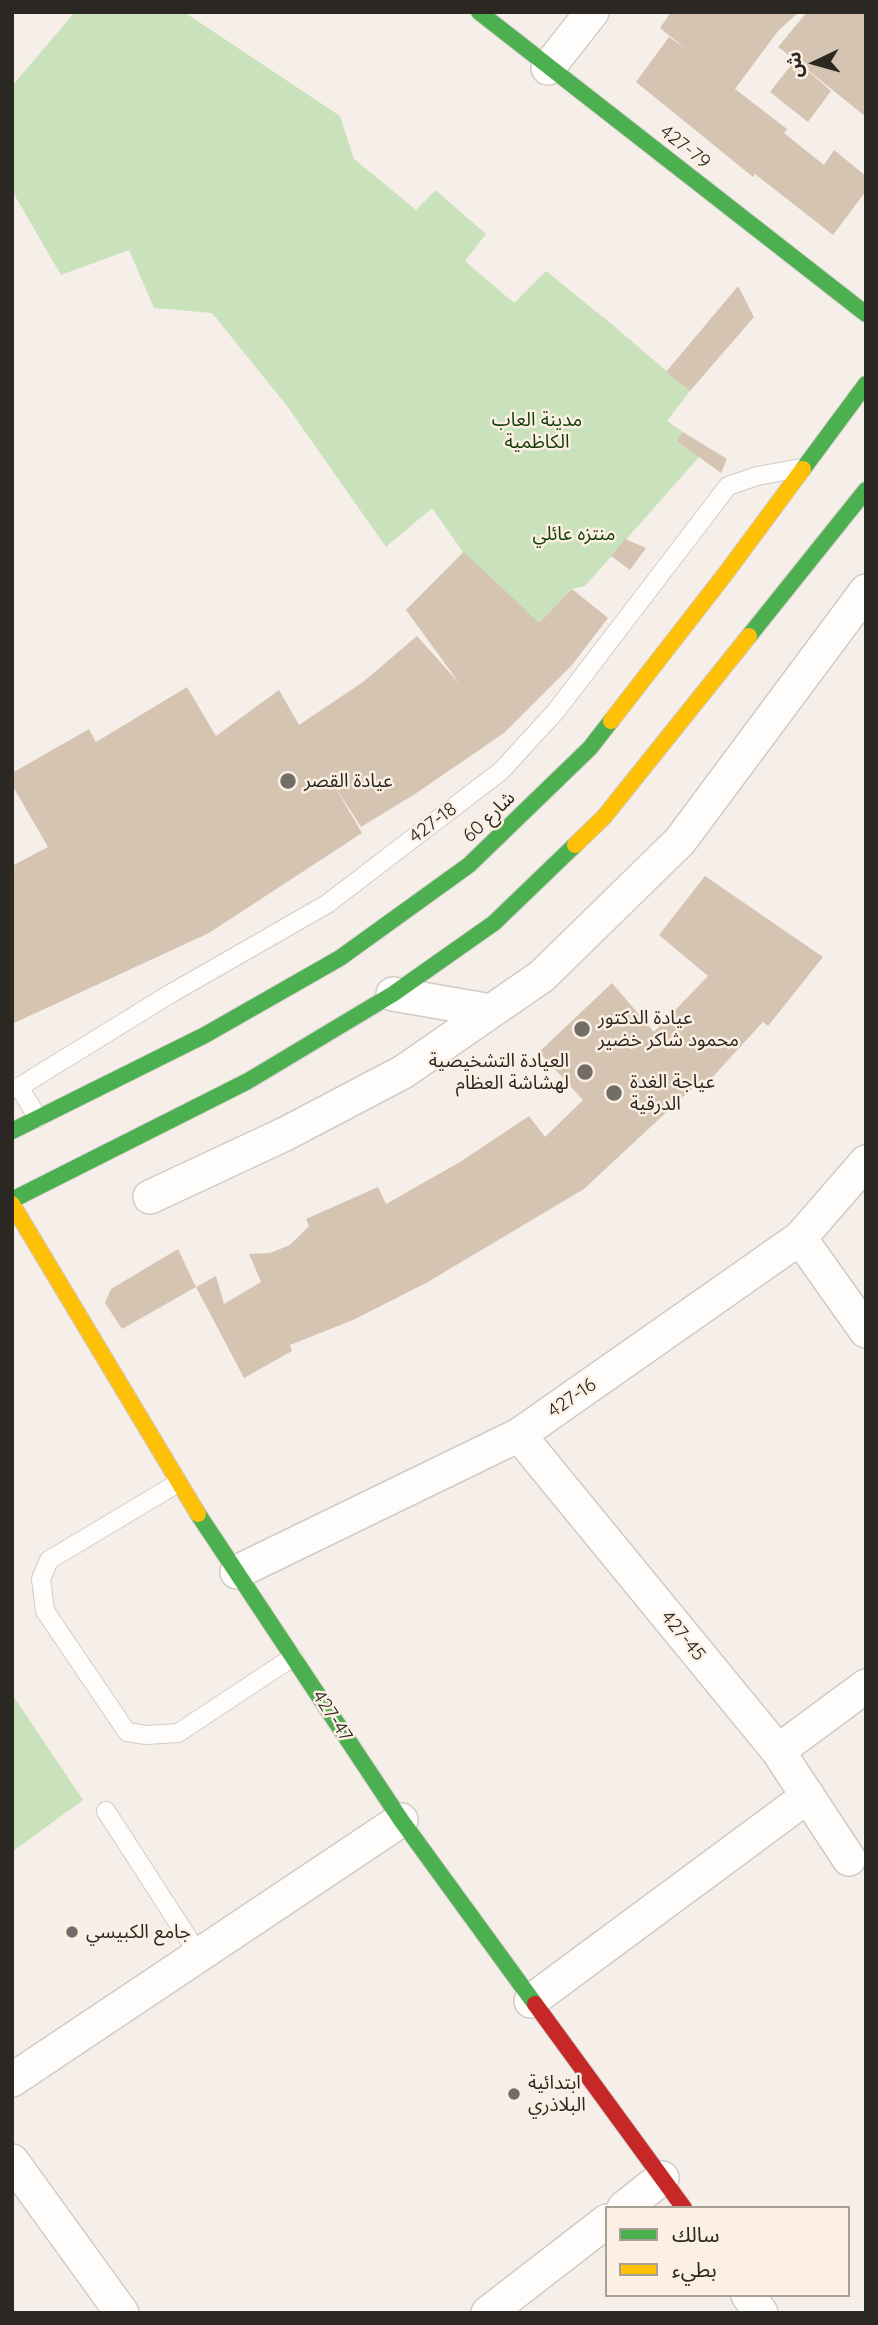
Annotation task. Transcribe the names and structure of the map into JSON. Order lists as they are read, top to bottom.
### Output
{
  "streets": {
    "street": [
      "427-79",
      "شارع 60",
      "427-16",
      "427-45",
      "427-47"
    ],
    "lane": ["427-18"]
  },
  "crossings": [
    ["شارع 60", "427-18"],
    ["427-16", "427-45"],
    ["427-16", "427-47"]
  ],
  "parks": ["مدينة العاب الكاظمية", "منتزه عائلي"],
  "places": [
    "عيادة القصر",
    "عيادة الدكتور محمود شاكر خضير",
    "العيادة التشخيصية لهشاشة العظام",
    "عياجة الغدة الدرقية",
    "جامع الكبيسي",
    "ابتدائية البلاذري"
  ],
  "legend": ["سالك", "بطيء"],
  "north": "left"
}
